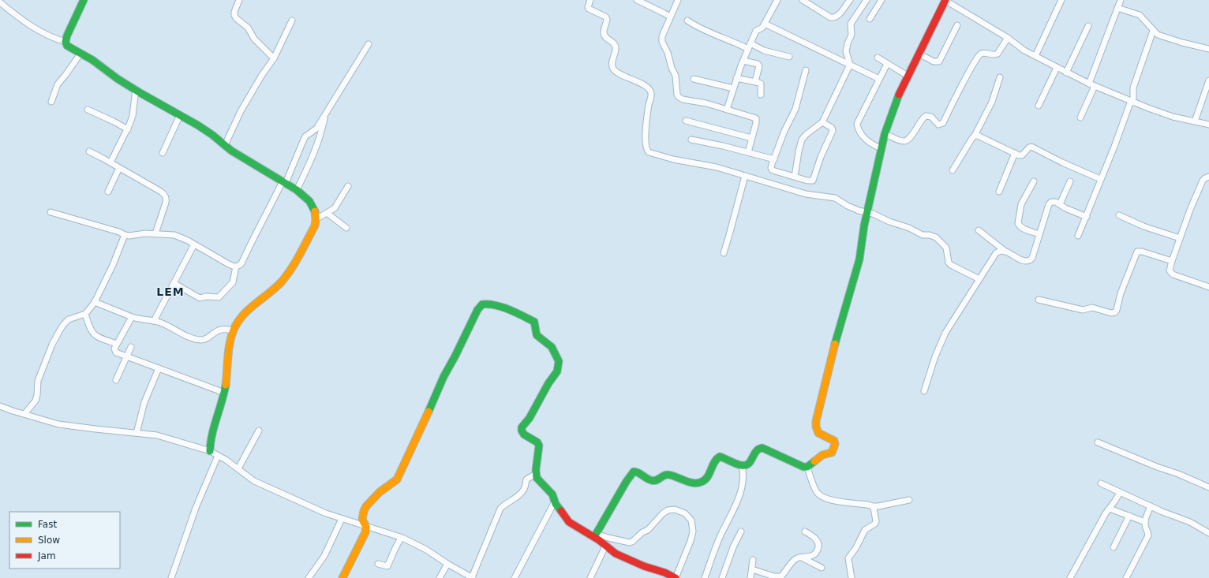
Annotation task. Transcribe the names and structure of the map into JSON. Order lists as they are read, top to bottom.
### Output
{
  "districts": ["LEM"],
  "legend": ["Fast", "Slow", "Jam"]
}
